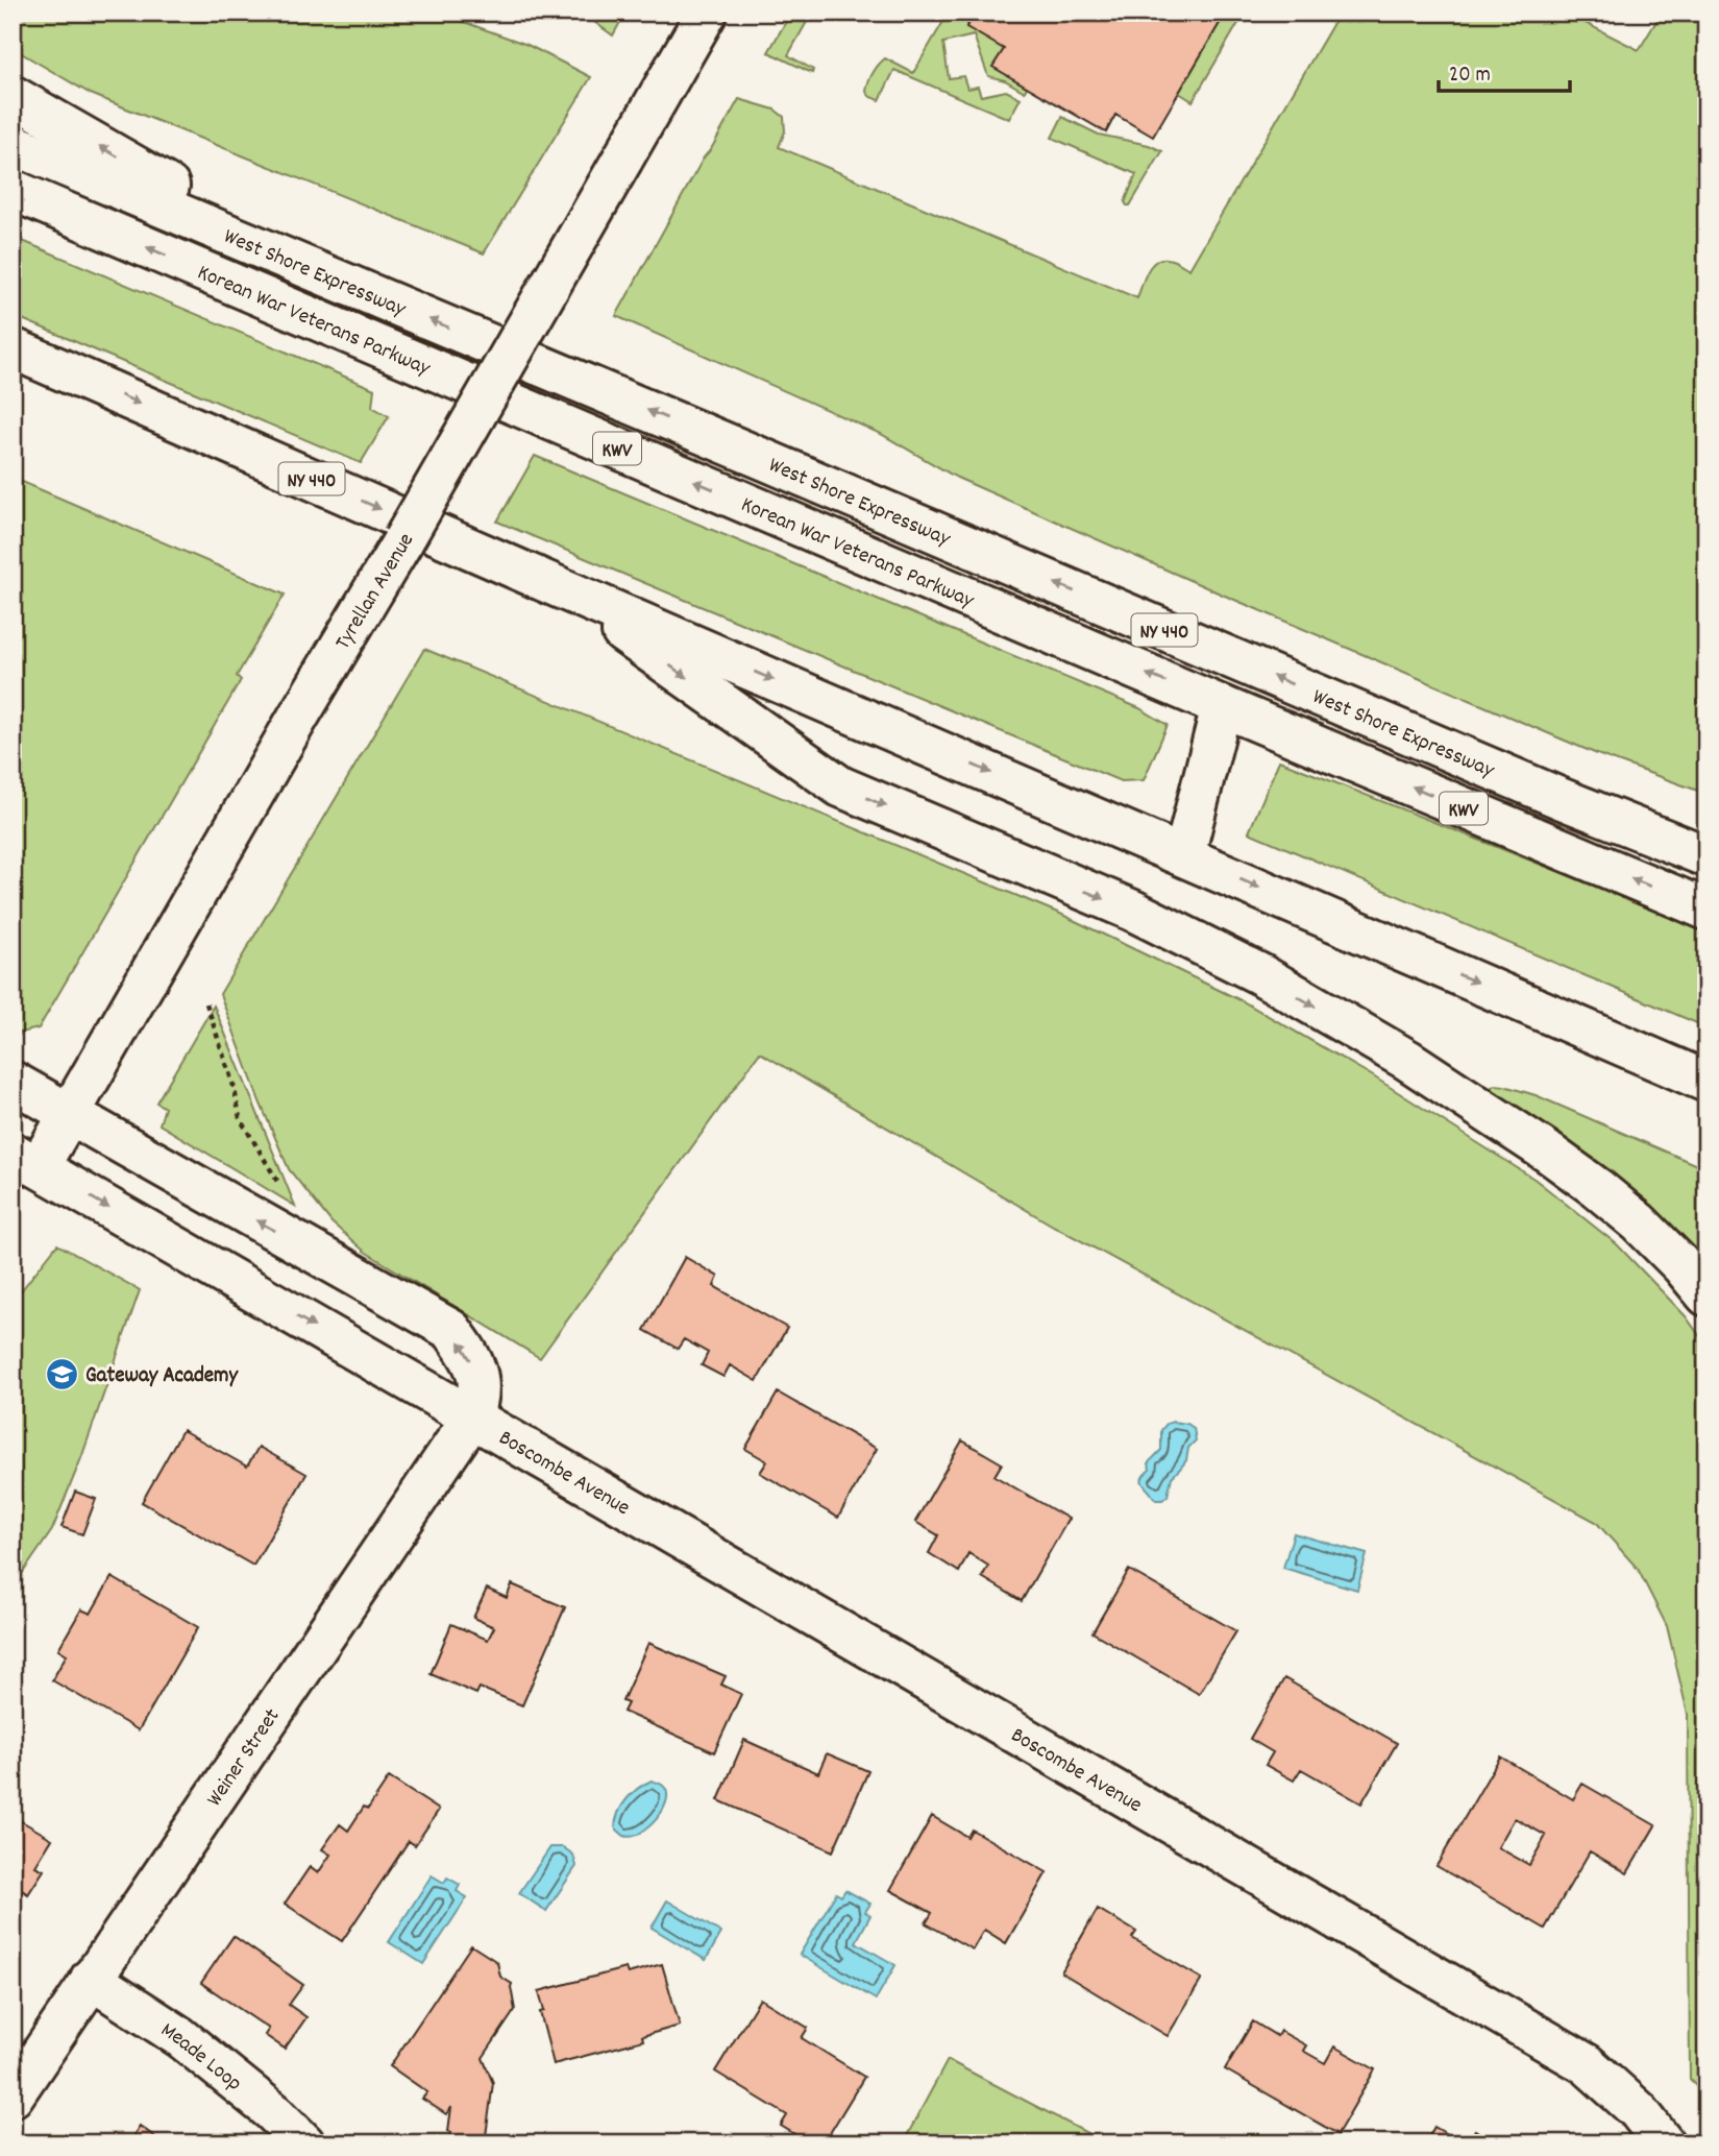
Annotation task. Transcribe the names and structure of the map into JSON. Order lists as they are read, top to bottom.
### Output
{
  "streets": {
    "main road": [
      "West Shore Expressway",
      "Korean War Veterans Parkway",
      "KWV",
      "NY 440",
      "Tyrellan Avenue",
      "Boscombe Avenue",
      "Weiner Street",
      "Meade Loop"
    ]
  },
  "crossings": [
    ["Tyrellan Avenue", "Boscombe Avenue"],
    ["Boscombe Avenue", "Weiner Street"],
    ["Weiner Street", "Meade Loop"]
  ],
  "places": {
    "school or university": ["Gateway Academy"]
  },
  "scale_bar": "20 m"
}
